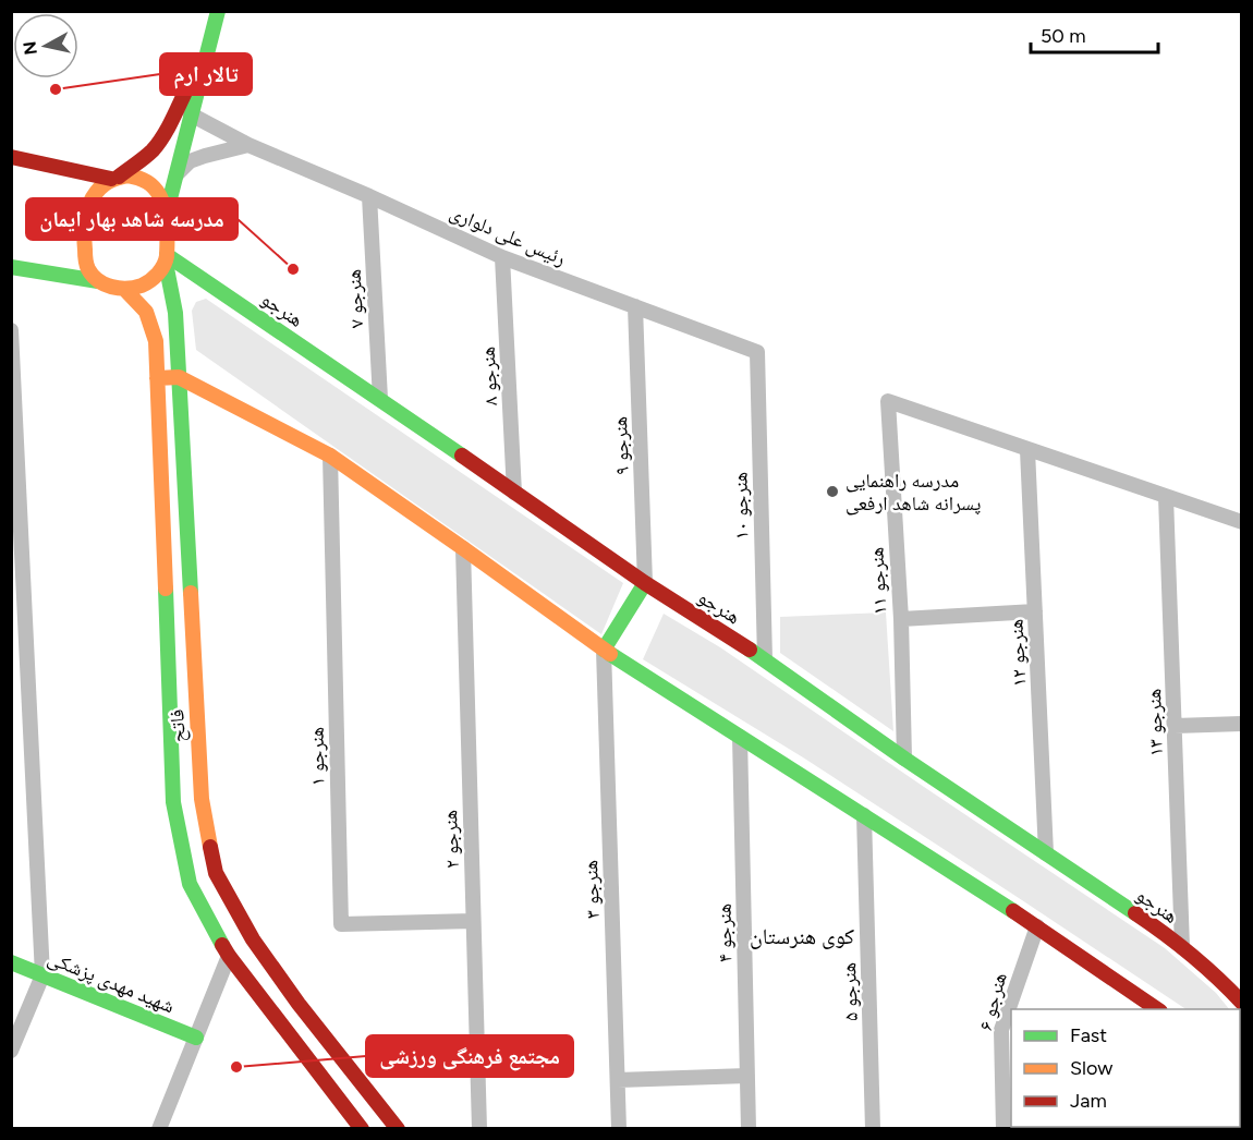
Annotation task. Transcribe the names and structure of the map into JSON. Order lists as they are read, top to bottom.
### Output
{
  "streets": {
    "street": [
      "رئیس علی دلواری",
      "هنرجو ۷",
      "هنرجو",
      "هنرجو ۸",
      "هنرجو ۹",
      "هنرجو ۱۰",
      "هنرجو ۱۱",
      "هنرجو ۱۲",
      "هنرجو ۱۳",
      "فاتح",
      "هنرجو ۱",
      "هنرجو ۲",
      "هنرجو ۳",
      "هنرجو ۴",
      "شهید مهدی پزشکی",
      "هنرجو ۵",
      "هنرجو ۶"
    ]
  },
  "crossings": [
    ["رئیس علی دلواری", "هنرجو ۷"],
    ["رئیس علی دلواری", "هنرجو ۸"],
    ["رئیس علی دلواری", "هنرجو ۹"],
    ["رئیس علی دلواری", "هنرجو ۱۰"],
    ["هنرجو ۷", "هنرجو"],
    ["هنرجو", "هنرجو ۸"],
    ["هنرجو", "هنرجو ۹"],
    ["هنرجو", "هنرجو ۱۰"],
    ["هنرجو", "هنرجو ۱۱"],
    ["هنرجو", "هنرجو ۱۲"],
    ["هنرجو", "هنرجو ۱۳"],
    ["هنرجو", "فاتح"],
    ["هنرجو ۱۱", "هنرجو ۱۲"],
    ["هنرجو ۱", "هنرجو ۲"]
  ],
  "districts": ["کوی هنرستان"],
  "places": [
    "تالار ارم",
    "مدرسه شاهد بهار ایمان",
    "مدرسه راهنمایی پسرانه شاهد ارفعی",
    "مجتمع فرهنگی ورزشی"
  ],
  "legend": ["Fast", "Slow", "Jam"],
  "scale_bar": "50 m",
  "north": "left"
}
